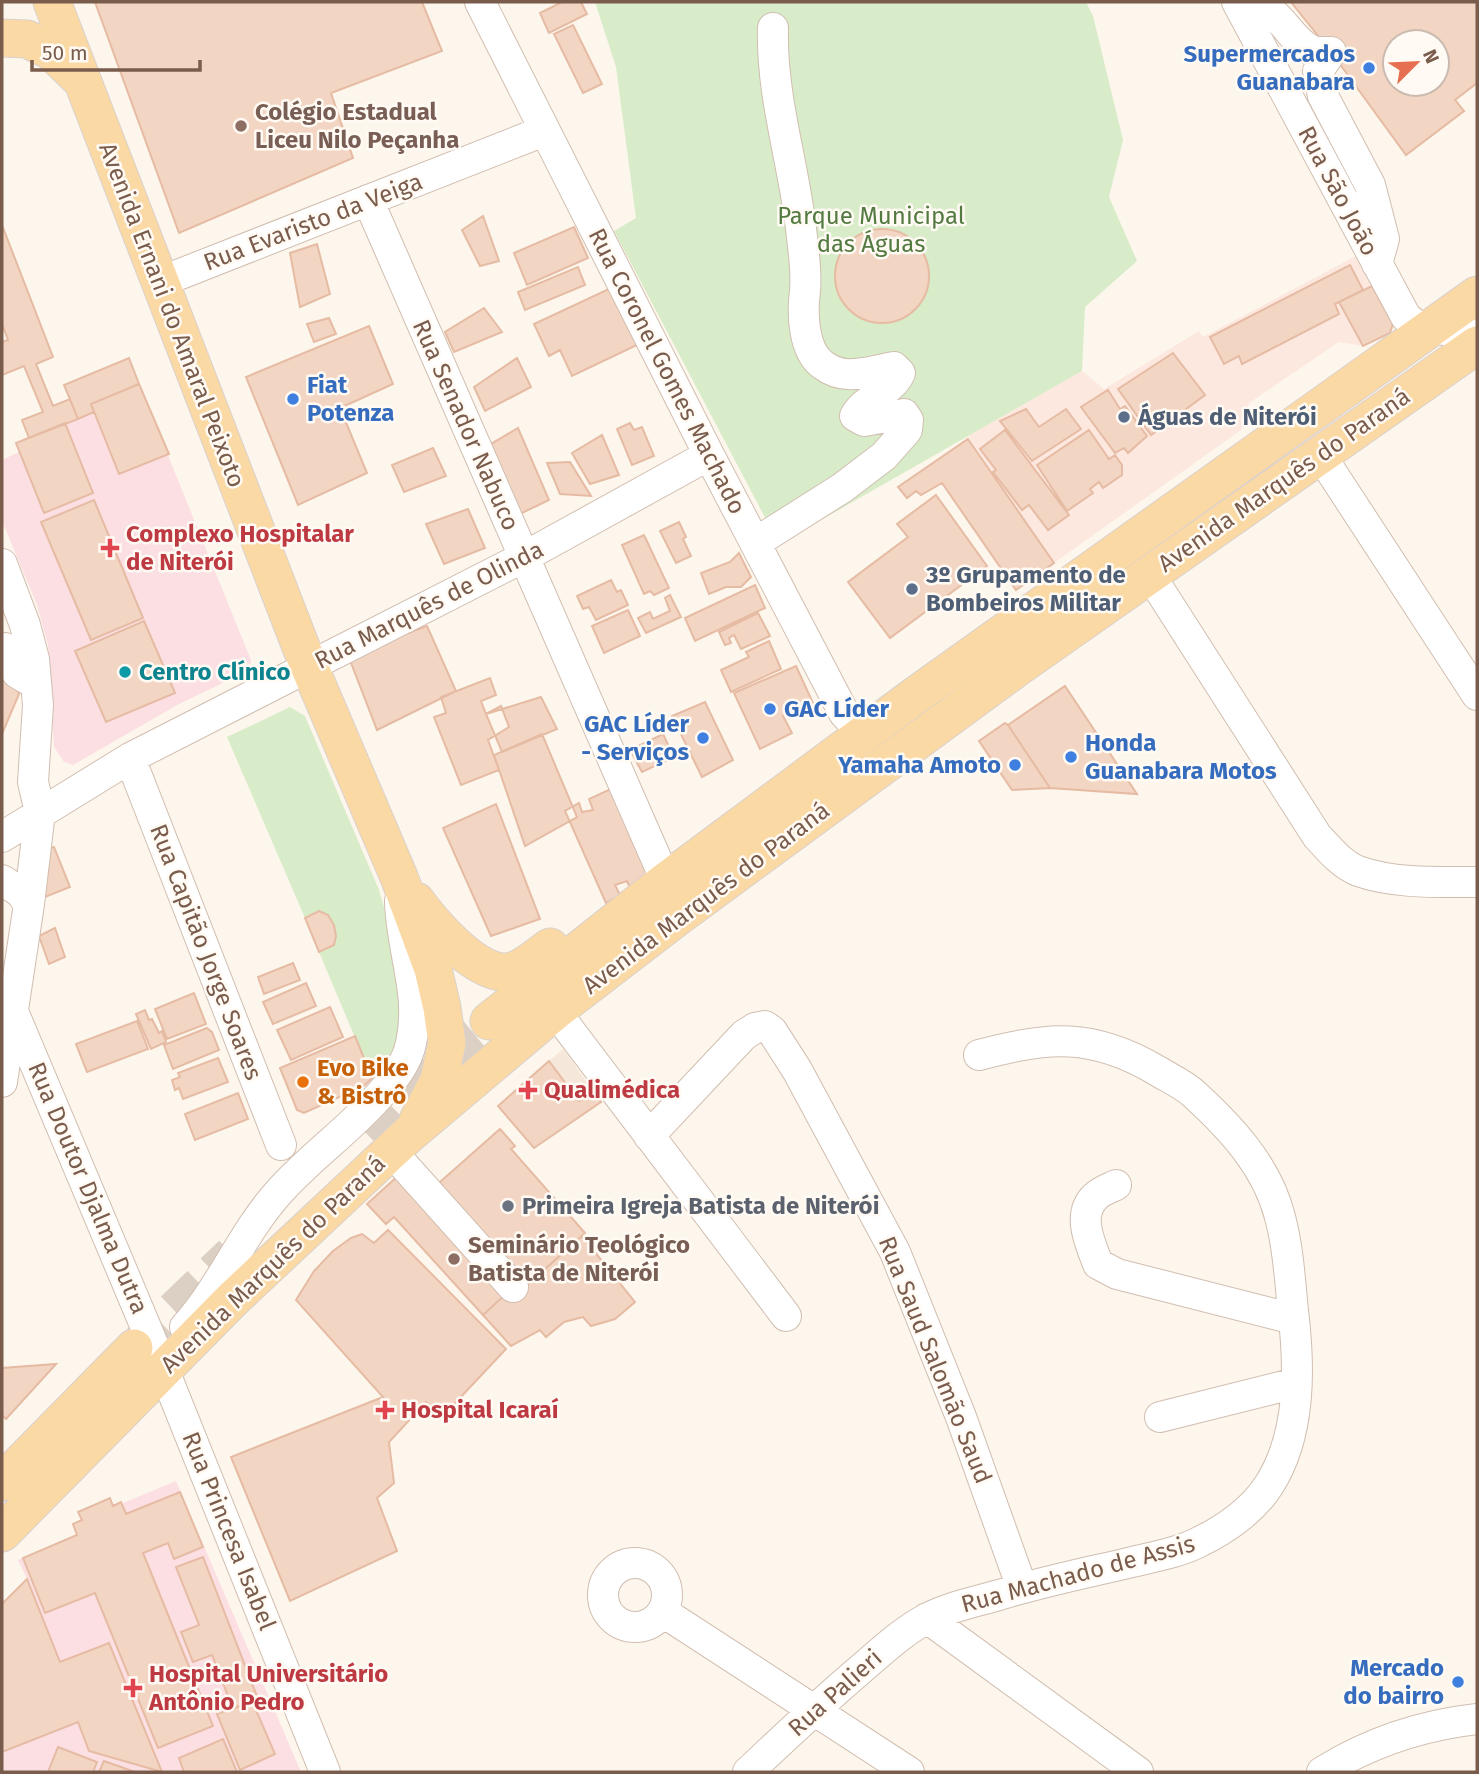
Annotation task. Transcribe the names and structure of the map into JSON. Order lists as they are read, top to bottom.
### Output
{
  "streets": {
    "main road": ["Avenida Ernani do Amaral Peixoto", "Avenida Marquês do Paraná"],
    "street": [
      "Rua São João",
      "Rua Evaristo da Veiga",
      "Rua Coronel Gomes Machado",
      "Rua Senador Nabuco",
      "Rua Marquês de Olinda",
      "Rua Capitão Jorge Soares",
      "Rua Doutor Djalma Dutra",
      "Rua Saud Salomão Saud",
      "Rua Princesa Isabel",
      "Rua Machado de Assis",
      "Rua Palieri"
    ]
  },
  "crossings": [
    ["Rua São João", "Avenida Marquês do Paraná"],
    ["Rua Evaristo da Veiga", "Avenida Ernani do Amaral Peixoto"],
    ["Rua Evaristo da Veiga", "Rua Coronel Gomes Machado"],
    ["Rua Evaristo da Veiga", "Rua Senador Nabuco"],
    ["Avenida Ernani do Amaral Peixoto", "Avenida Marquês do Paraná"],
    ["Avenida Ernani do Amaral Peixoto", "Rua Marquês de Olinda"],
    ["Rua Coronel Gomes Machado", "Avenida Marquês do Paraná"],
    ["Rua Coronel Gomes Machado", "Rua Marquês de Olinda"],
    ["Rua Senador Nabuco", "Avenida Marquês do Paraná"],
    ["Rua Senador Nabuco", "Rua Marquês de Olinda"],
    ["Avenida Marquês do Paraná", "Rua Doutor Djalma Dutra"],
    ["Avenida Marquês do Paraná", "Rua Princesa Isabel"],
    ["Rua Marquês de Olinda", "Rua Capitão Jorge Soares"],
    ["Rua Doutor Djalma Dutra", "Rua Princesa Isabel"],
    ["Rua Saud Salomão Saud", "Rua Machado de Assis"],
    ["Rua Machado de Assis", "Rua Palieri"]
  ],
  "parks": ["Parque Municipal das Águas"],
  "places": {
    "other": [
      "Supermercados Guanabara",
      "Colégio Estadual Liceu Nilo Peçanha",
      "Fiat Potenza",
      "Águas de Niterói",
      "3º Grupamento de Bombeiros Militar",
      "Centro Clínico",
      "GAC Líder",
      "GAC Líder - Serviços",
      "Honda Guanabara Motos",
      "Yamaha Amoto",
      "Evo Bike & Bistrô",
      "Primeira Igreja Batista de Niterói",
      "Seminário Teológico Batista de Niterói",
      "Mercado do bairro"
    ],
    "health": [
      "Complexo Hospitalar de Niterói",
      "Qualimédica",
      "Hospital Icaraí",
      "Hospital Universitário Antônio Pedro"
    ]
  },
  "scale_bar": "50 m",
  "north": "top right"
}
